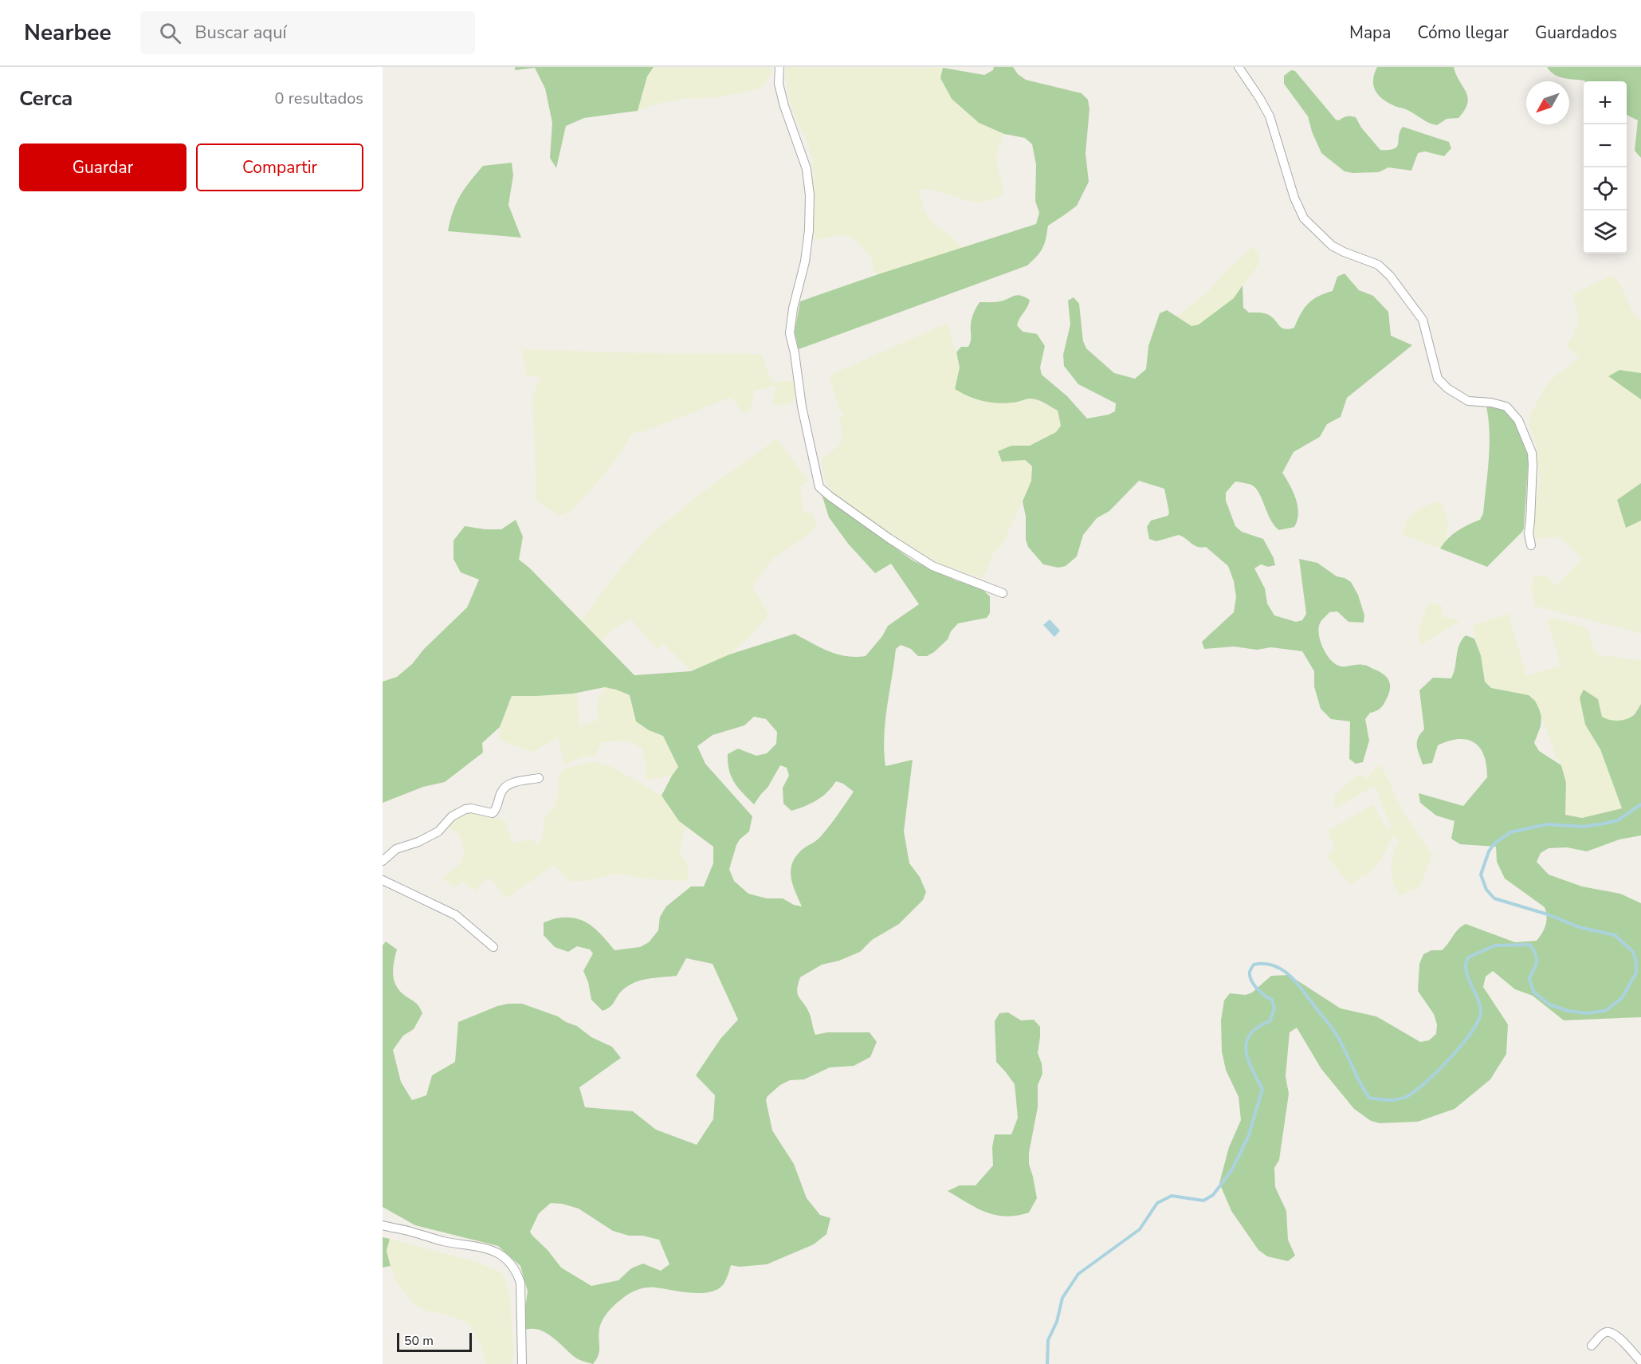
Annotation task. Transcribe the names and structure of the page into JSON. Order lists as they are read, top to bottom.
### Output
{
  "scale_bar": "50 m",
  "north": "bottom left",
  "page": {
    "header": "Nearbee",
    "search": "Buscar aquí",
    "nav": ["Mapa", "Cómo llegar", "Guardados"],
    "heading": ["Cerca", "0 resultados"],
    "map_buttons": ["+", "−"],
    "buttons": ["Guardar", "Compartir"],
    "scale": "50 m"
  }
}
